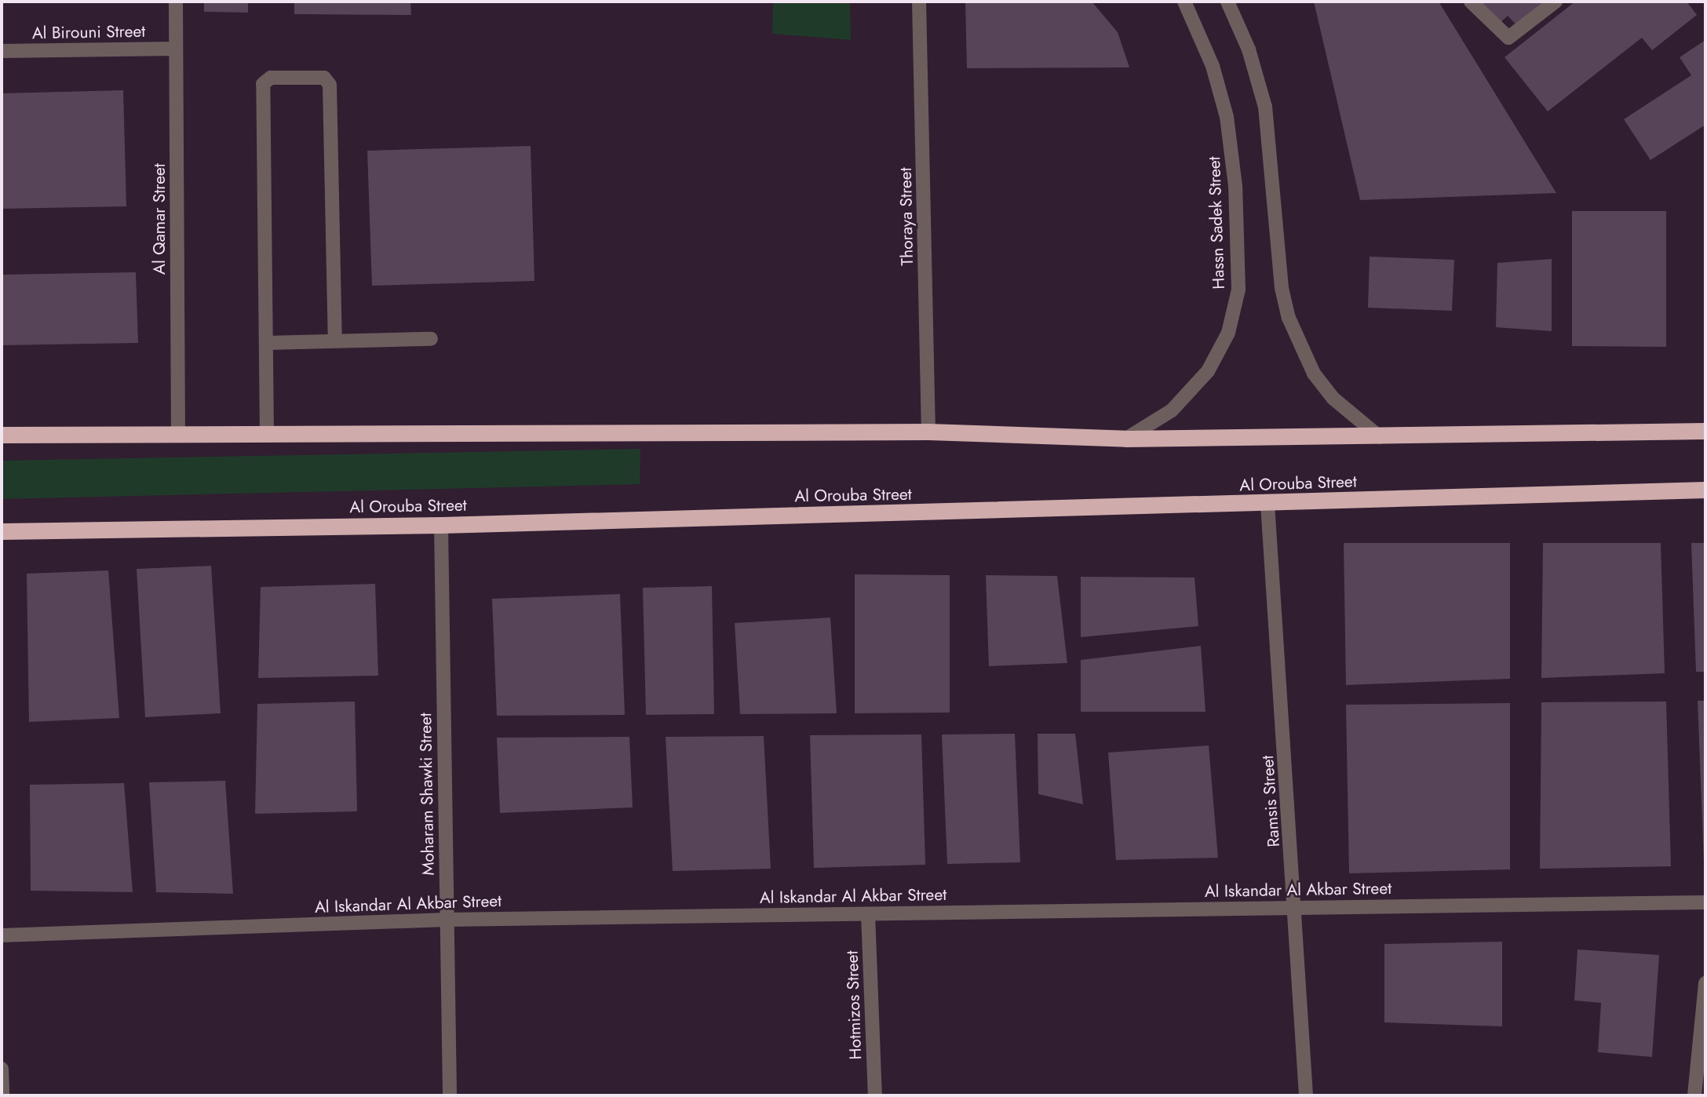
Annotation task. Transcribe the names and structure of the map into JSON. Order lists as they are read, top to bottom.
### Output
{
  "streets": {
    "highway": ["Al Orouba Street"],
    "street": [
      "Al Birouni Street",
      "Thoraya Street",
      "Al Qamar Street",
      "Hassn Sadek Street",
      "Moharam Shawki Street",
      "Ramsis Street",
      "Al Iskandar Al Akbar Street",
      "Hotmizos Street"
    ]
  },
  "crossings": [
    ["Al Birouni Street", "Al Qamar Street"],
    ["Al Orouba Street", "Moharam Shawki Street"],
    ["Al Orouba Street", "Ramsis Street"],
    ["Moharam Shawki Street", "Al Iskandar Al Akbar Street"],
    ["Ramsis Street", "Al Iskandar Al Akbar Street"],
    ["Al Iskandar Al Akbar Street", "Hotmizos Street"]
  ]
}
